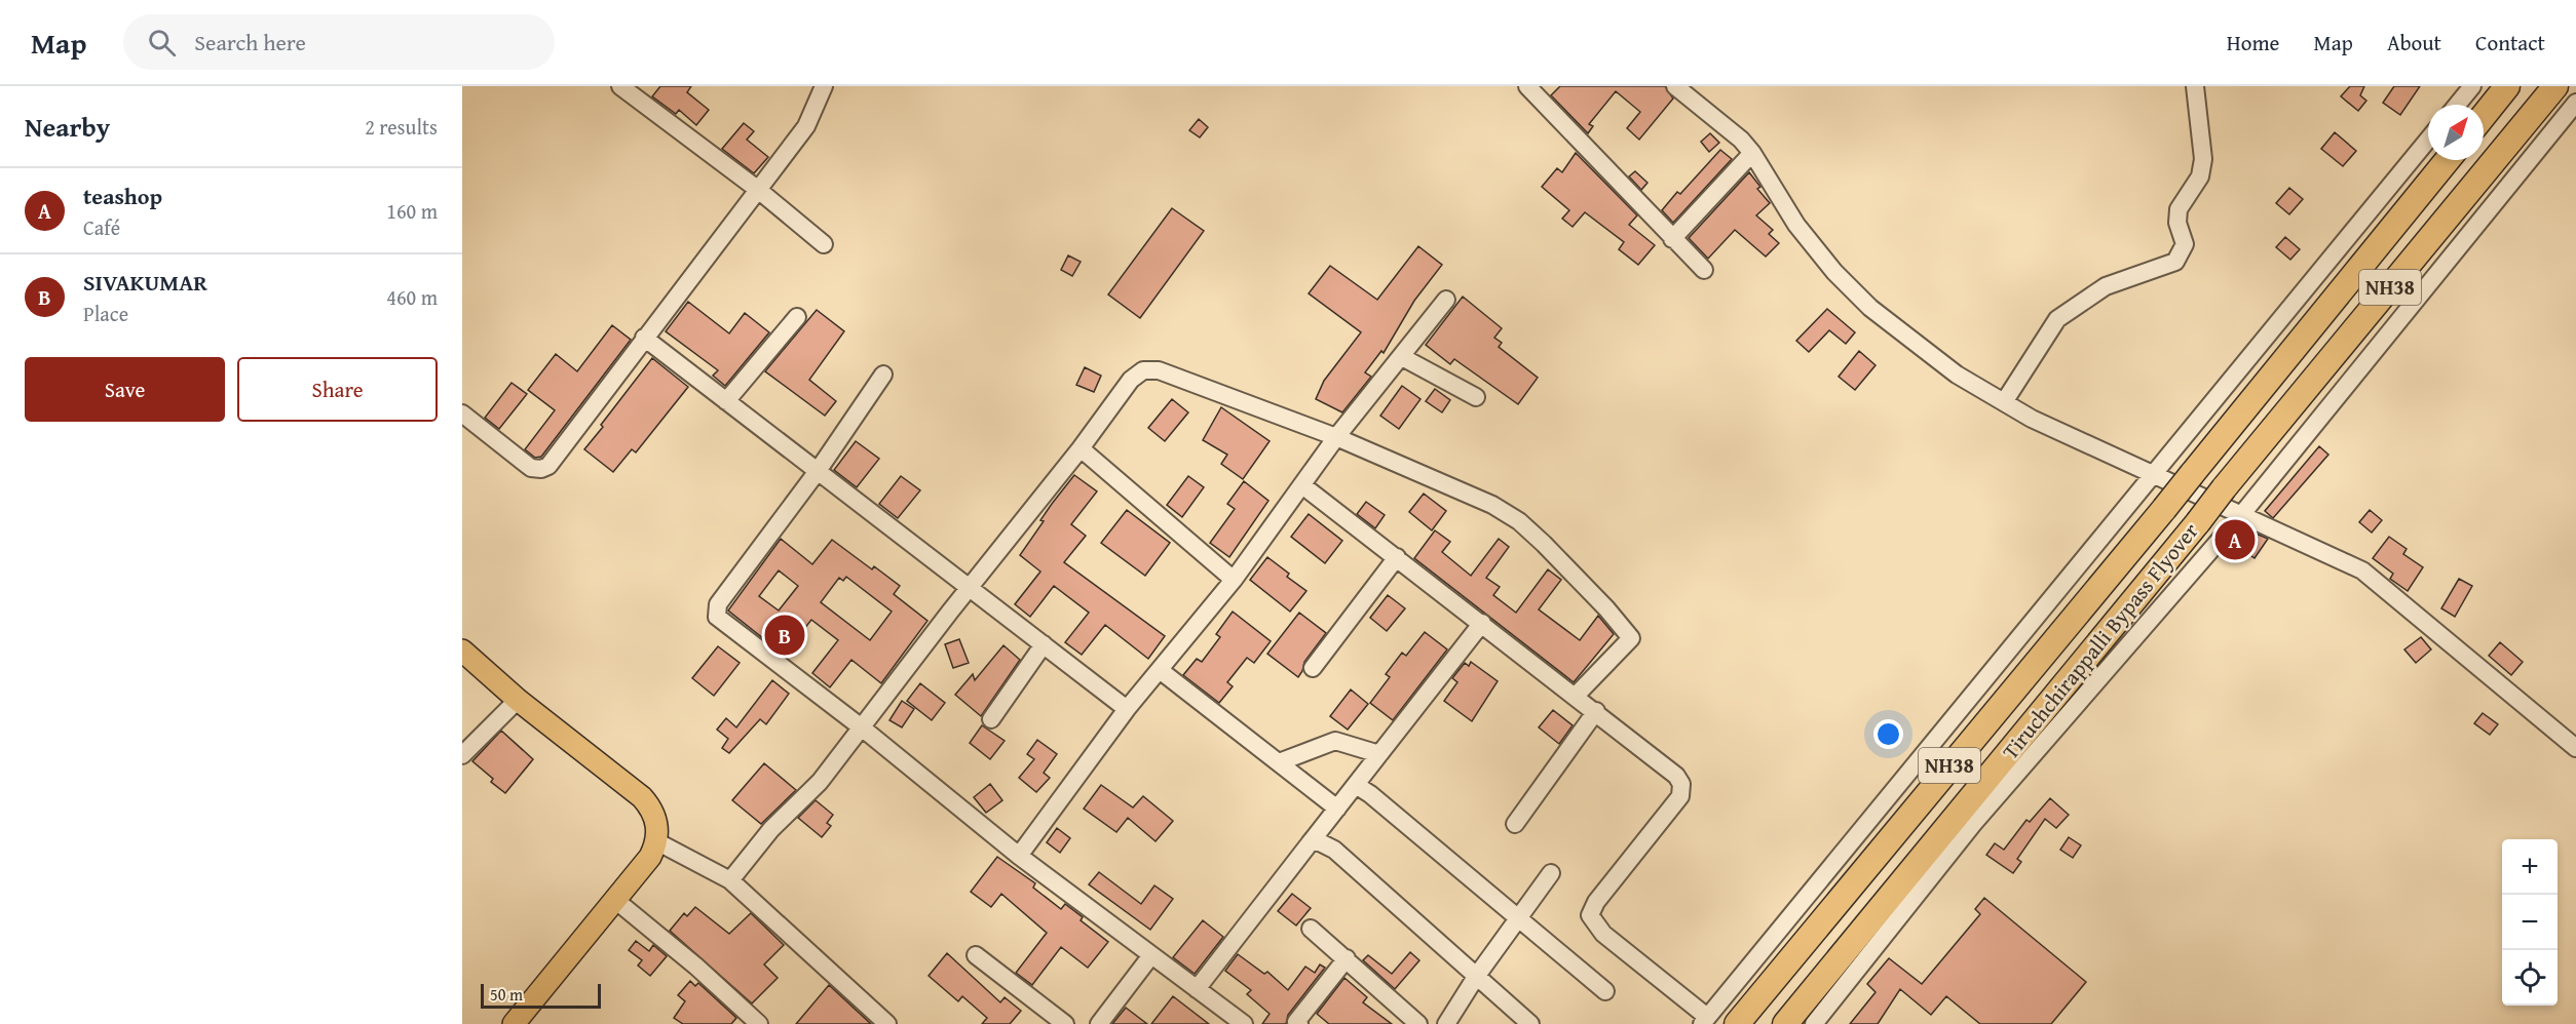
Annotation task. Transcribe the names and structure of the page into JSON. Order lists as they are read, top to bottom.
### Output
{
  "streets": {
    "highway": ["NH38", "Tiruchchirappalli Bypass Flyover"]
  },
  "scale_bar": "50 m",
  "north": "top right",
  "page": {
    "header": "Map",
    "search": "Search here",
    "nav": [
      "Home",
      "Map",
      "About",
      "Contact"
    ],
    "heading": ["Nearby", "2 results"],
    "list": [
      {
        "mark": "A",
        "name": "teashop",
        "note": "Café",
        "value": "160 m"
      },
      {
        "mark": "B",
        "name": "SIVAKUMAR",
        "note": "Place",
        "value": "460 m"
      }
    ],
    "buttons": ["Save", "Share"],
    "pins": ["A", "B"],
    "map_buttons": ["+", "−"],
    "scale": "50 m"
  }
}
